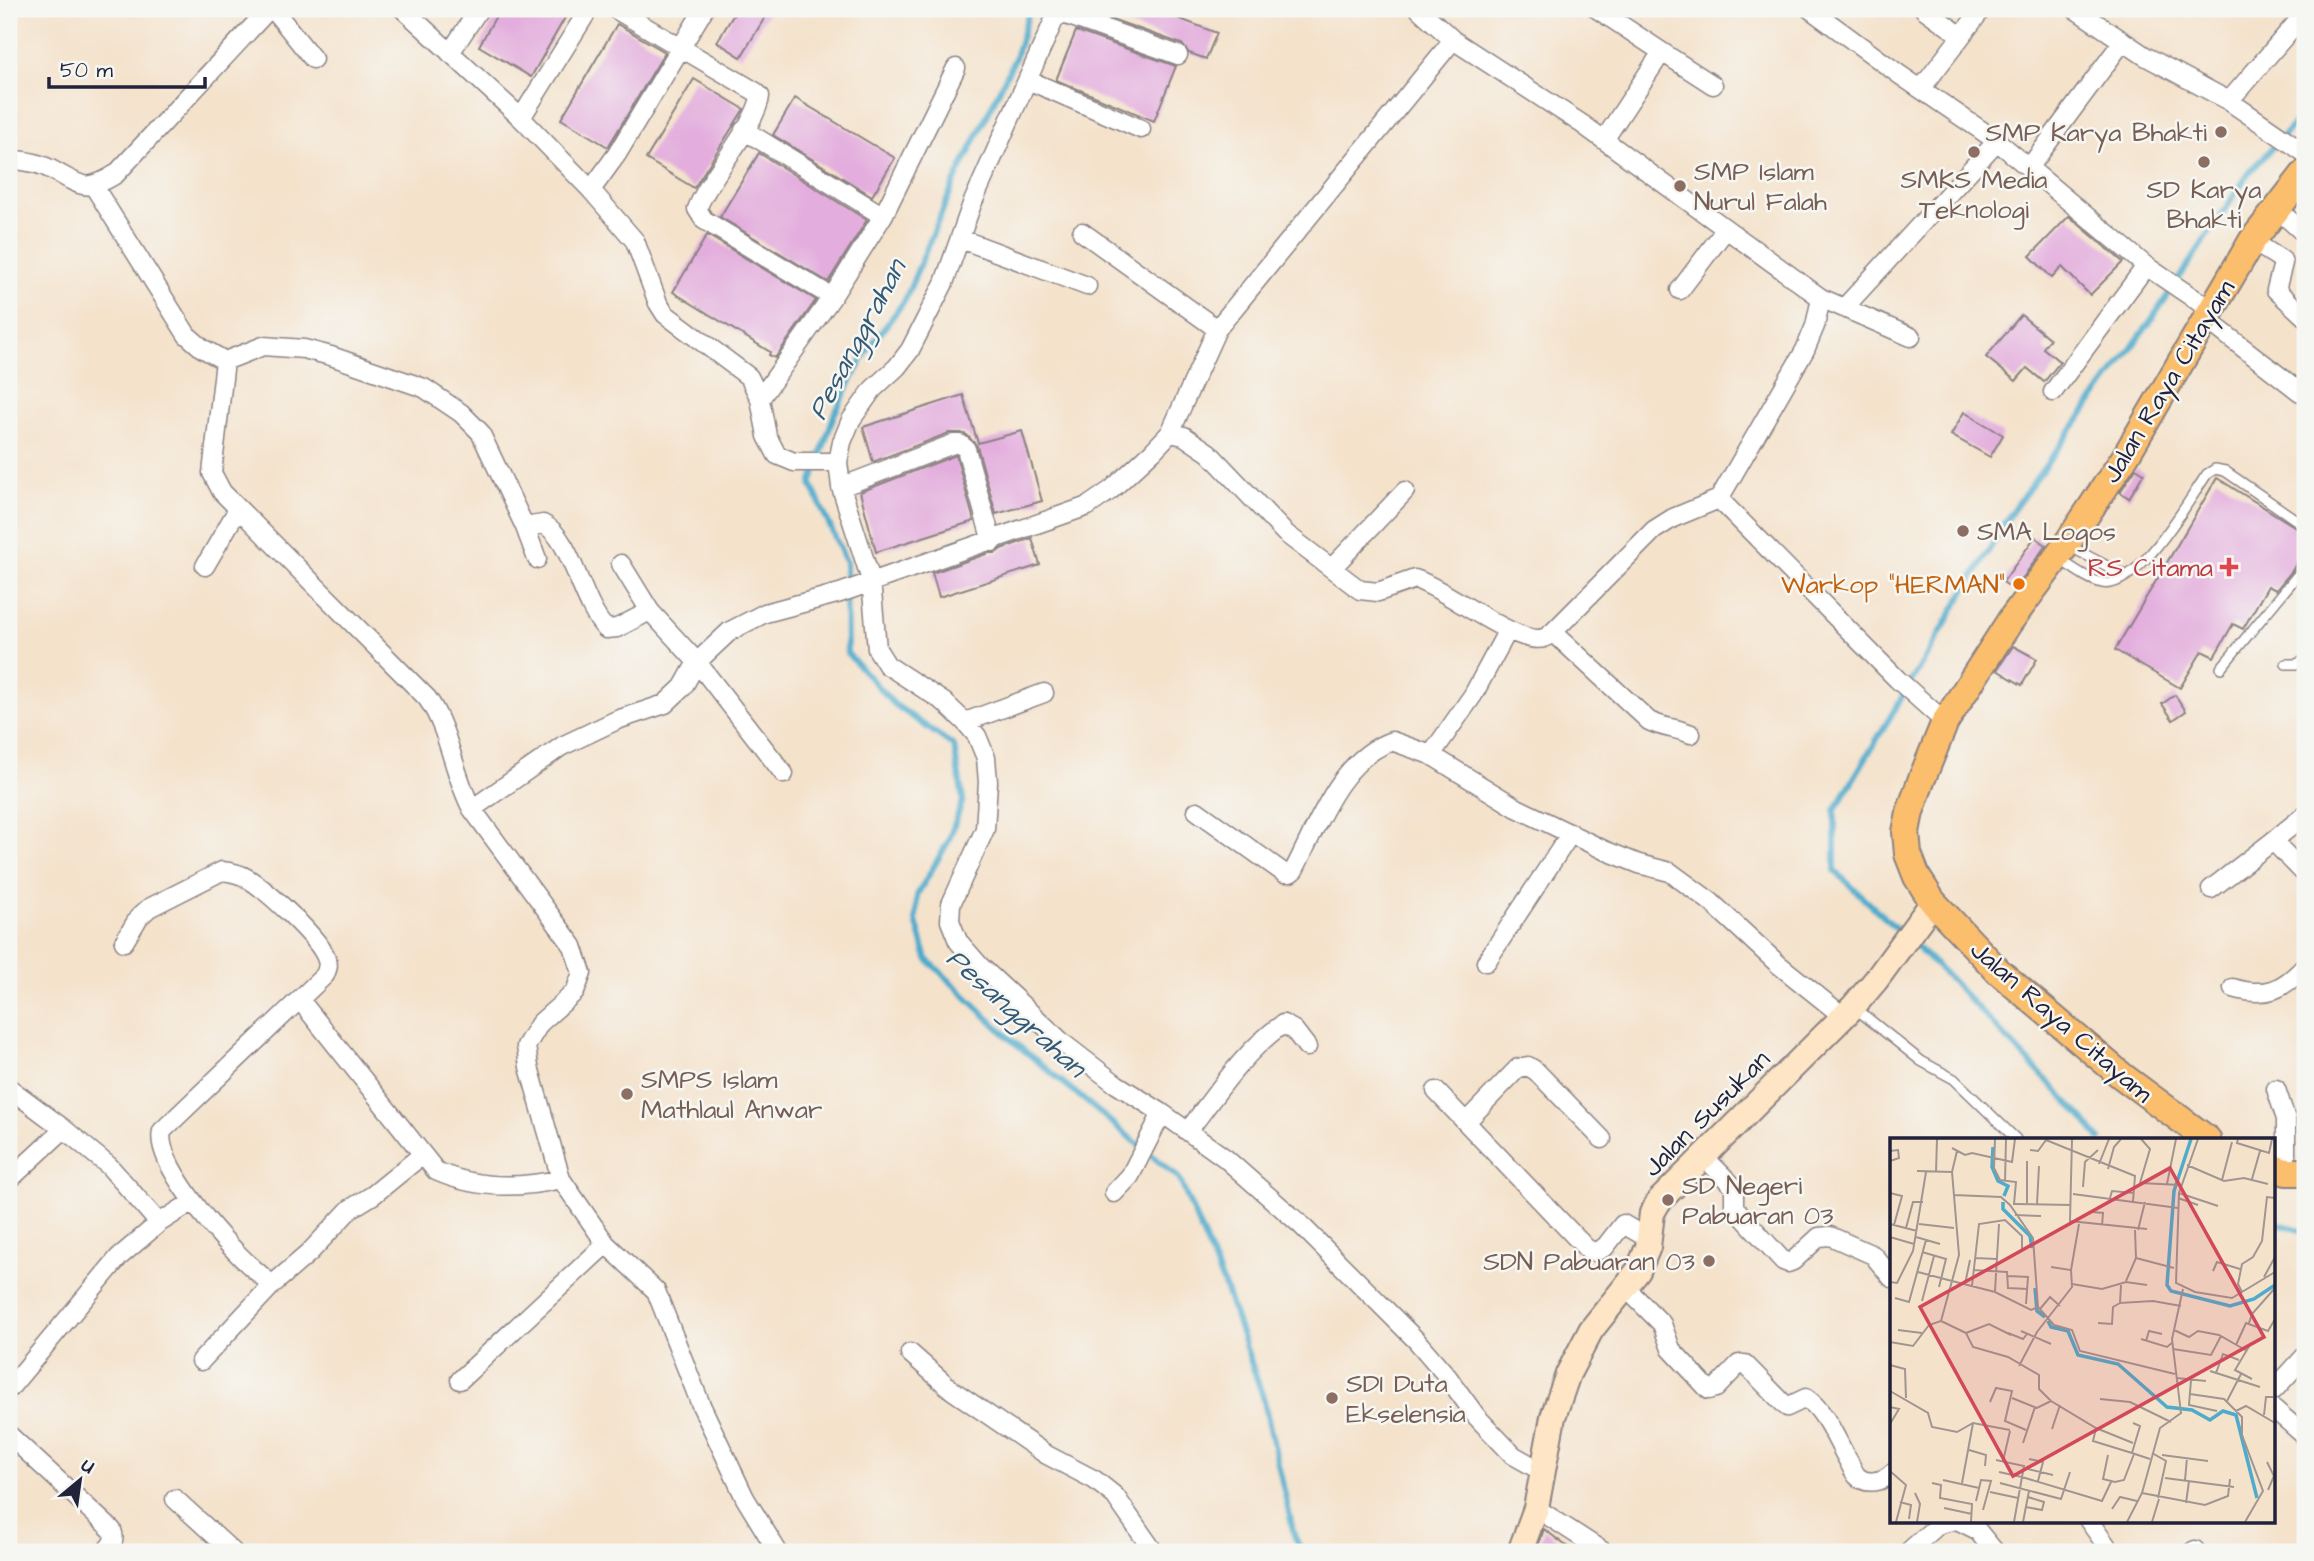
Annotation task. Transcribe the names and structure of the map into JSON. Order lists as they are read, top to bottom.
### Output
{
  "streets": {
    "main road": ["Jalan Raya Citayam"],
    "street": ["Jalan Susukan"]
  },
  "crossings": [
    ["Jalan Raya Citayam", "Jalan Susukan"]
  ],
  "water": ["Pesanggrahan"],
  "places": {
    "other": [
      "SMP Karya Bhakti",
      "SMKS Media Teknologi",
      "SD Karya Bhakti",
      "SMP Islam Nurul Falah",
      "SMA Logos",
      "Warkop \"HERMAN\"",
      "SMPS Islam Mathlaul Anwar",
      "SD Negeri Pabuaran 03",
      "SDN Pabuaran 03",
      "SDI Duta Ekselensia"
    ],
    "health": ["RS Citama"]
  },
  "scale_bar": "50 m",
  "north": "top right"
}
